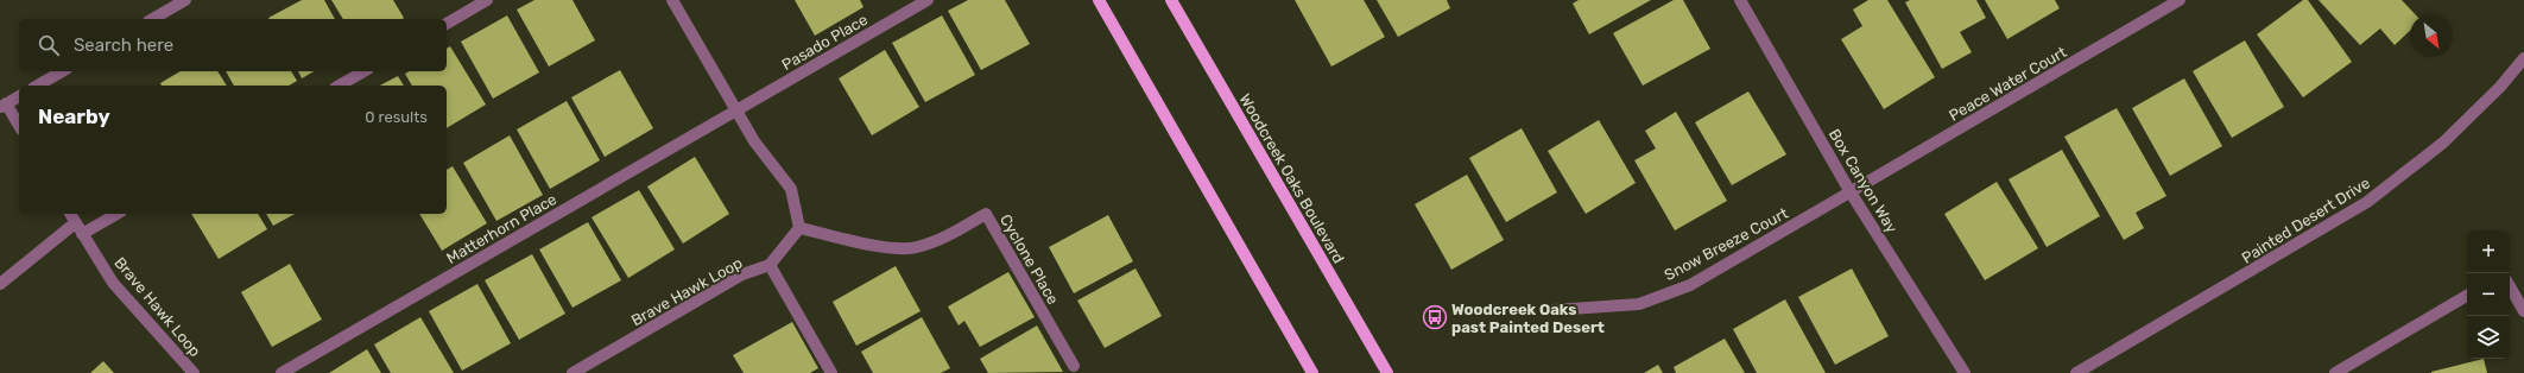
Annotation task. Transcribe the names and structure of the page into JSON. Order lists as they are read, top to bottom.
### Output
{
  "streets": {
    "main road": ["Woodcreek Oaks Boulevard"],
    "street": [
      "Pasado Place",
      "Peace Water Court",
      "Box Canyon Way",
      "Painted Desert Drive",
      "Matterhorn Place",
      "Snow Breeze Court",
      "Cyclone Place",
      "Brave Hawk Loop"
    ]
  },
  "crossings": [
    ["Pasado Place", "Matterhorn Place"],
    ["Peace Water Court", "Box Canyon Way"],
    ["Peace Water Court", "Snow Breeze Court"],
    ["Box Canyon Way", "Snow Breeze Court"],
    ["Cyclone Place", "Brave Hawk Loop"]
  ],
  "places": {
    "bus stop": ["Woodcreek Oaks past Painted Desert"]
  },
  "north": "bottom right",
  "page": {
    "search": "Search here",
    "heading": ["Nearby", "0 results"],
    "map_buttons": ["+", "−"]
  }
}
